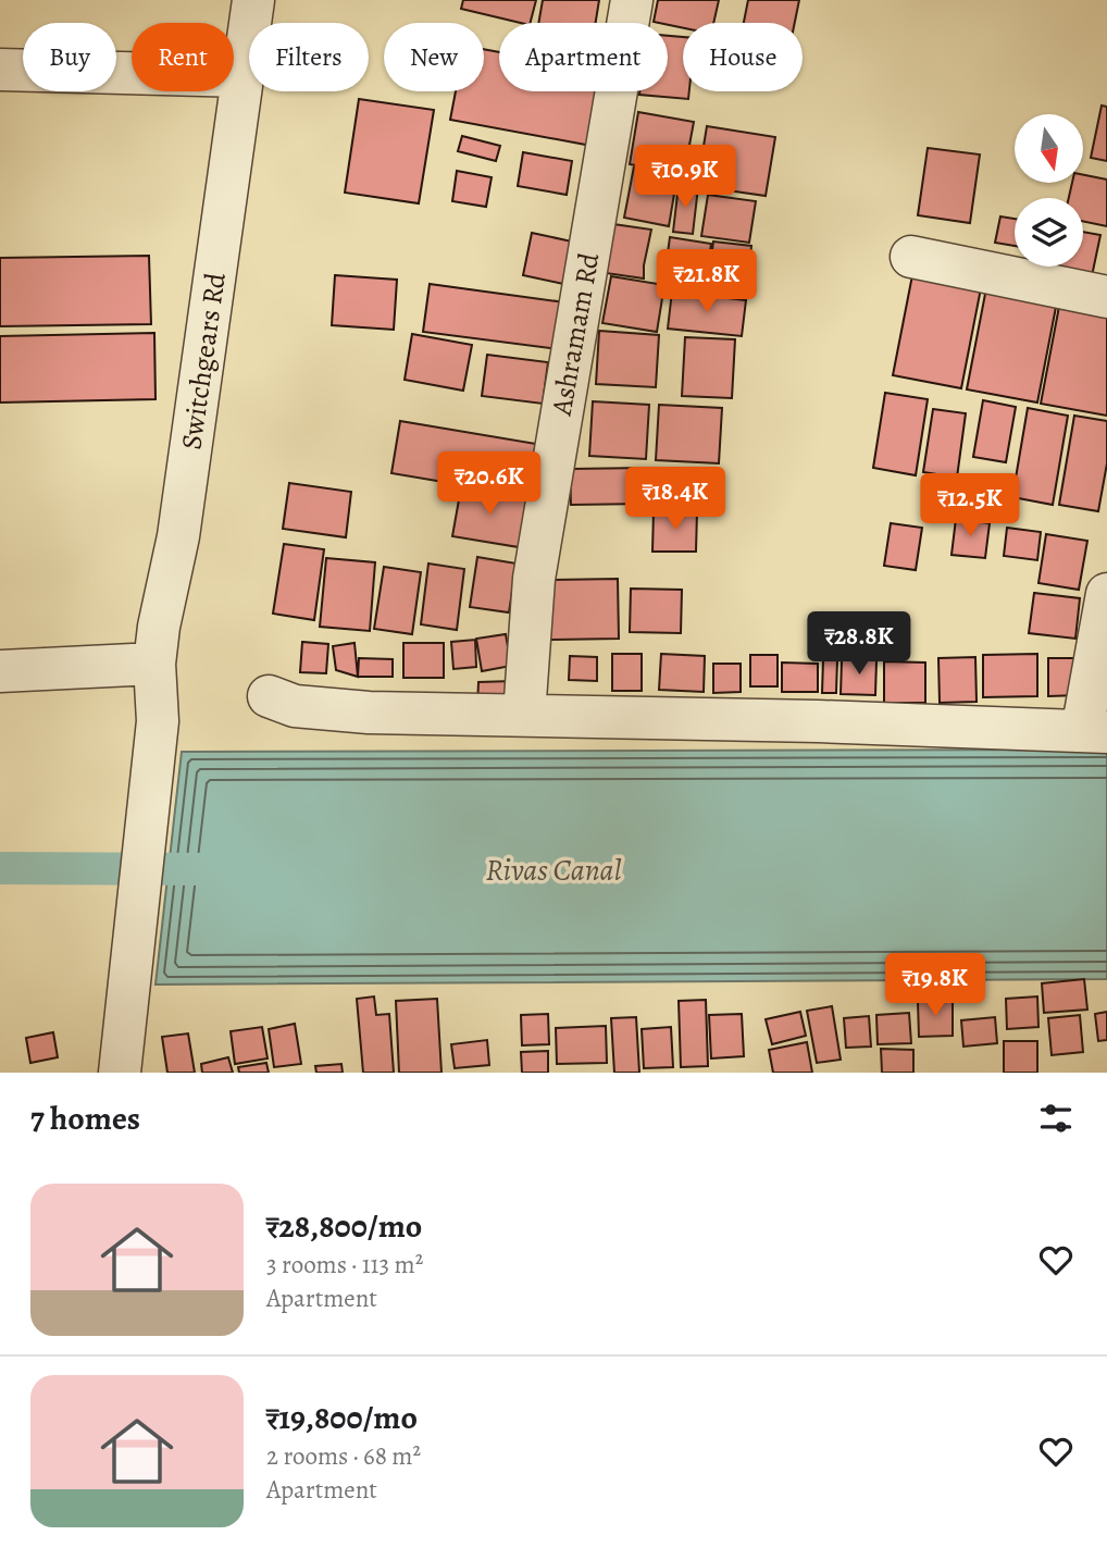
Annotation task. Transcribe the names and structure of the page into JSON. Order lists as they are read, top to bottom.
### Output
{
  "streets": {
    "street": ["Ashramam Rd", "Switchgears Rd"]
  },
  "water": ["Rivas Canal"],
  "north": "bottom",
  "page": {
    "chip": [
      "Buy",
      "Rent",
      "Filters",
      "New",
      "Apartment",
      "House"
    ],
    "price": [
      "₹10.9K",
      "₹21.8K",
      "₹20.6K",
      "₹18.4K",
      "₹12.5K",
      "₹28.8K",
      "₹19.8K"
    ],
    "heading": "7 homes",
    "list": [
      {
        "name": "₹28,800/mo",
        "note": "3 rooms · 113 m² · Apartment"
      },
      {
        "name": "₹19,800/mo",
        "note": "2 rooms · 68 m² · Apartment"
      }
    ]
  }
}
